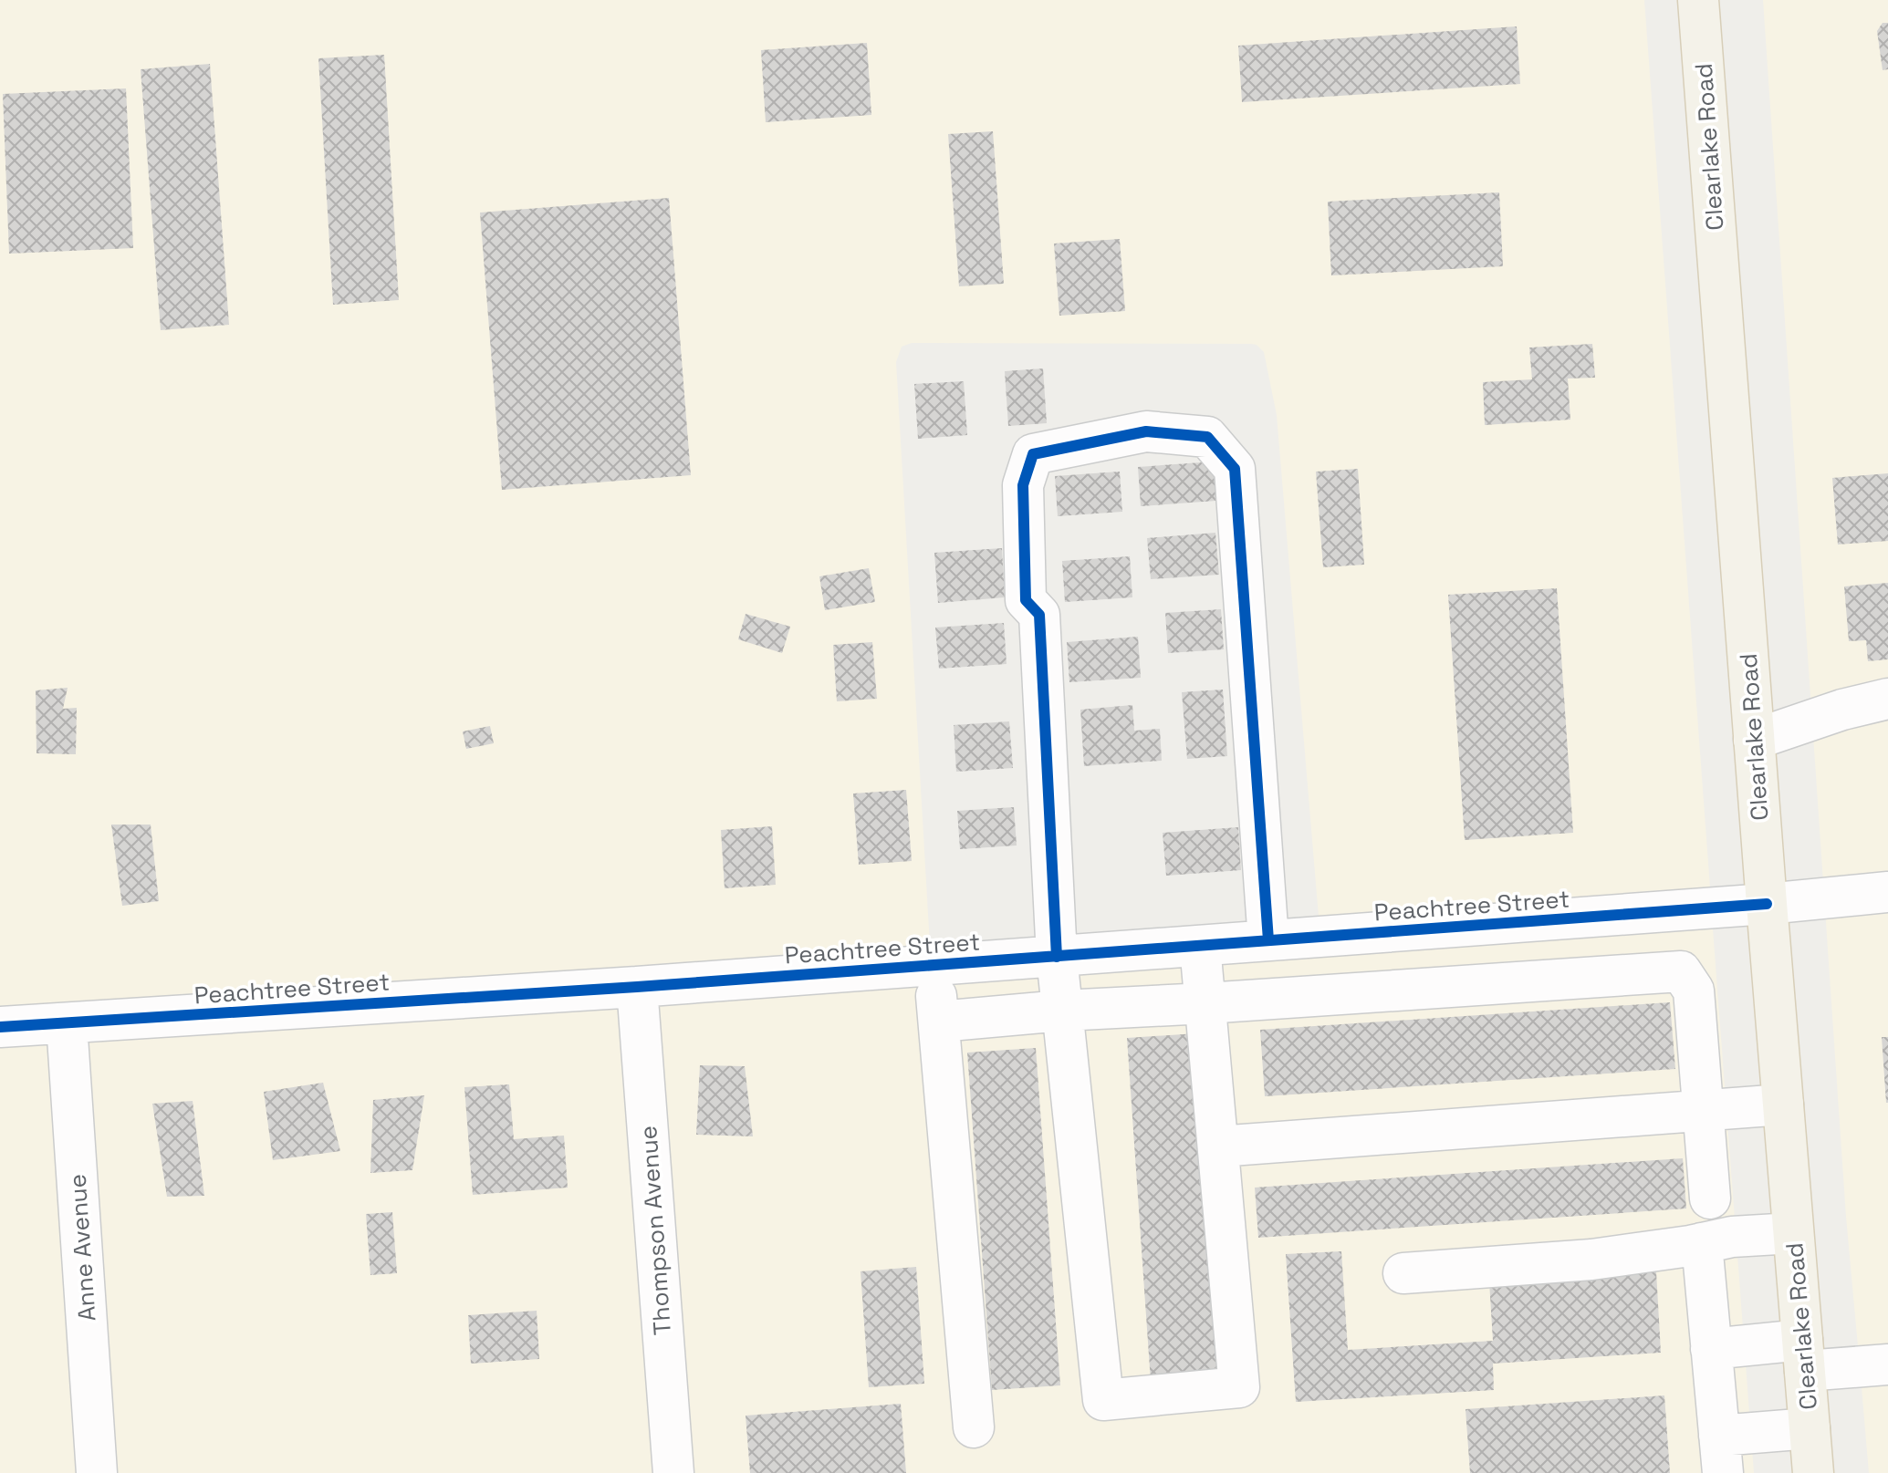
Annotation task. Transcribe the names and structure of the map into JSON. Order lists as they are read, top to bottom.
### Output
{
  "streets": {
    "main road": ["Clearlake Road"],
    "street": ["Peachtree Street", "Thompson Avenue", "Anne Avenue"]
  },
  "crossings": [
    ["Clearlake Road", "Peachtree Street"],
    ["Peachtree Street", "Thompson Avenue"],
    ["Peachtree Street", "Anne Avenue"]
  ]
}
